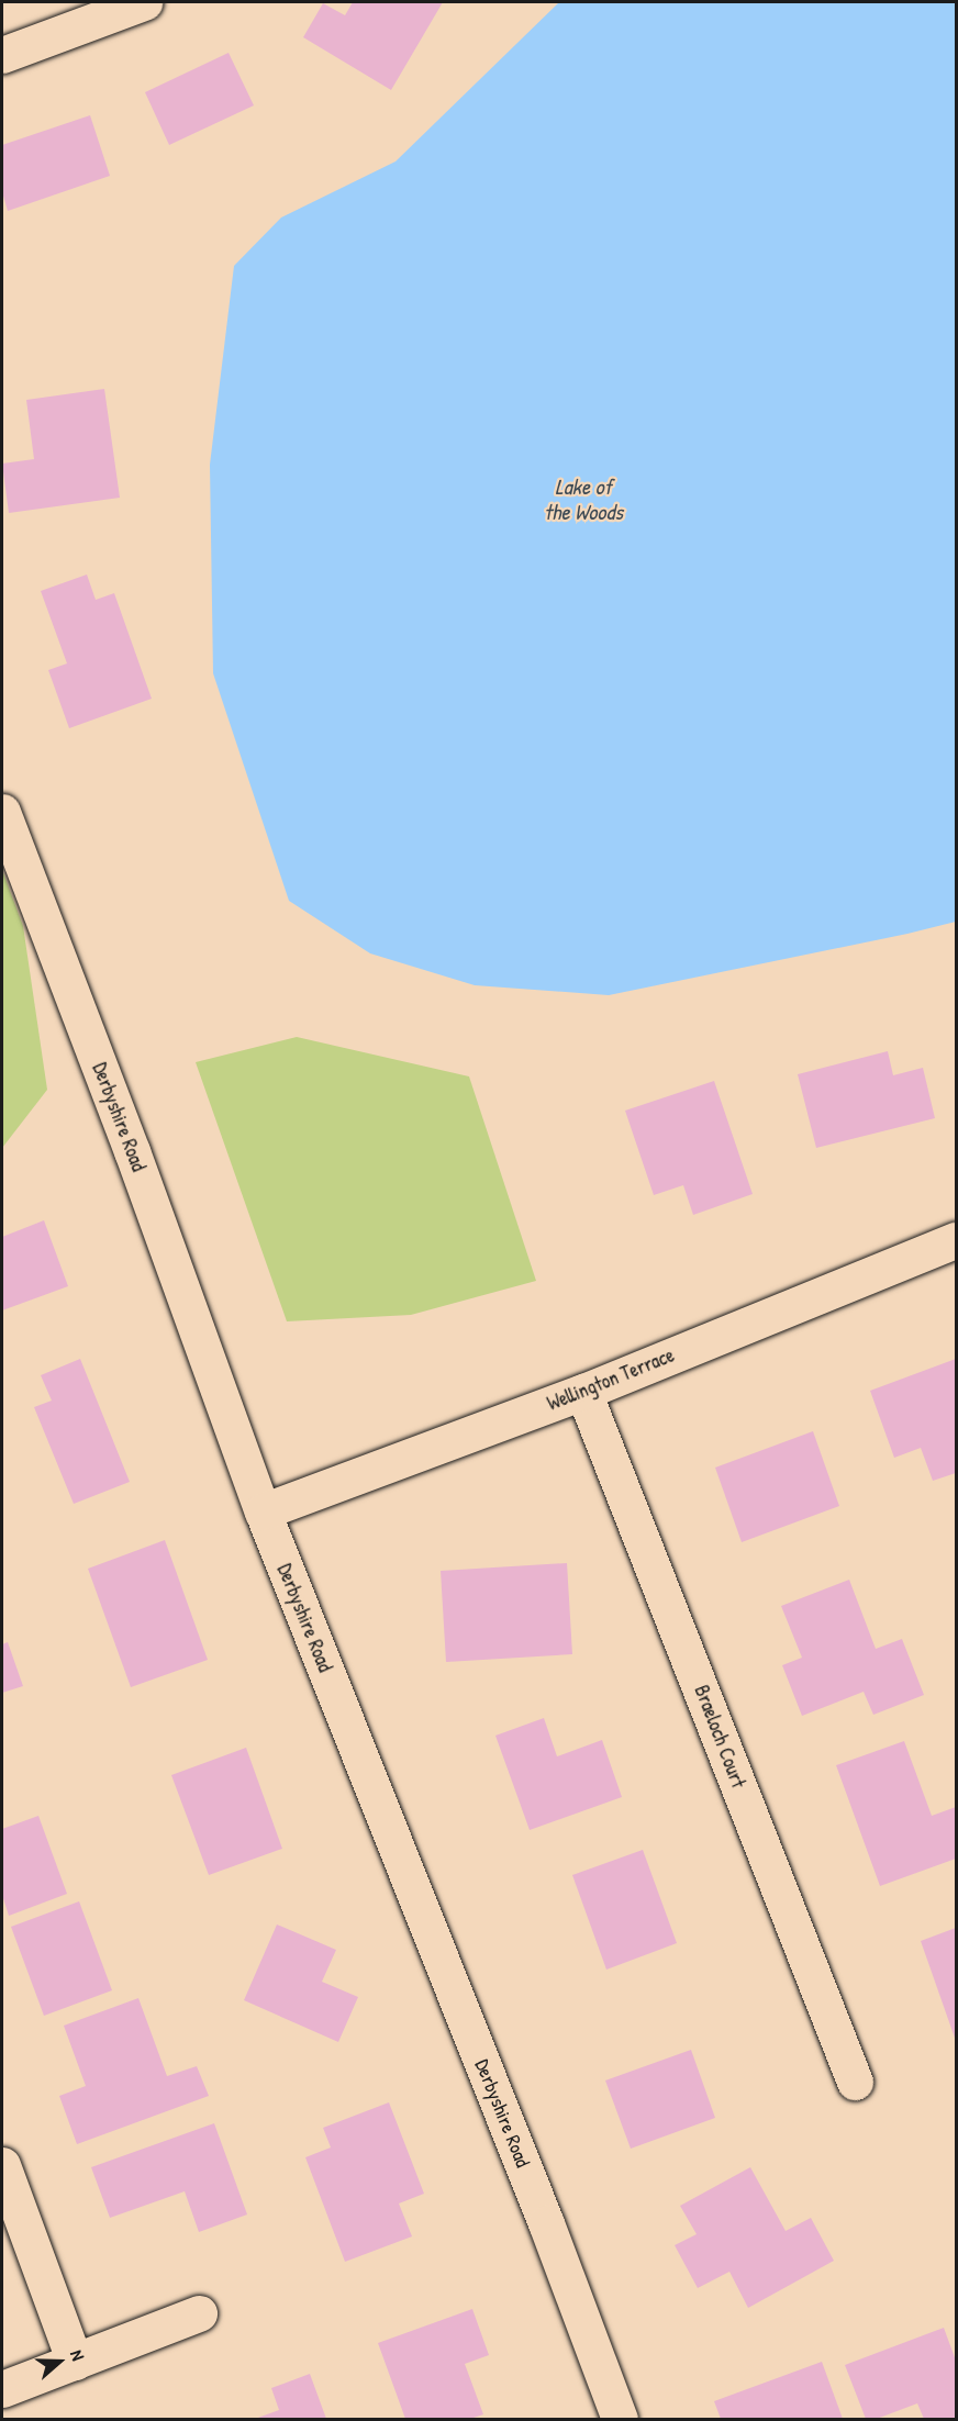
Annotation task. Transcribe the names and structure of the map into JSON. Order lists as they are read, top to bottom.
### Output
{
  "streets": {
    "street": ["Derbyshire Road", "Wellington Terrace", "Braeloch Court"]
  },
  "crossings": [
    ["Derbyshire Road", "Wellington Terrace"],
    ["Wellington Terrace", "Braeloch Court"]
  ],
  "water": ["Lake of the Woods"],
  "north": "right"
}
